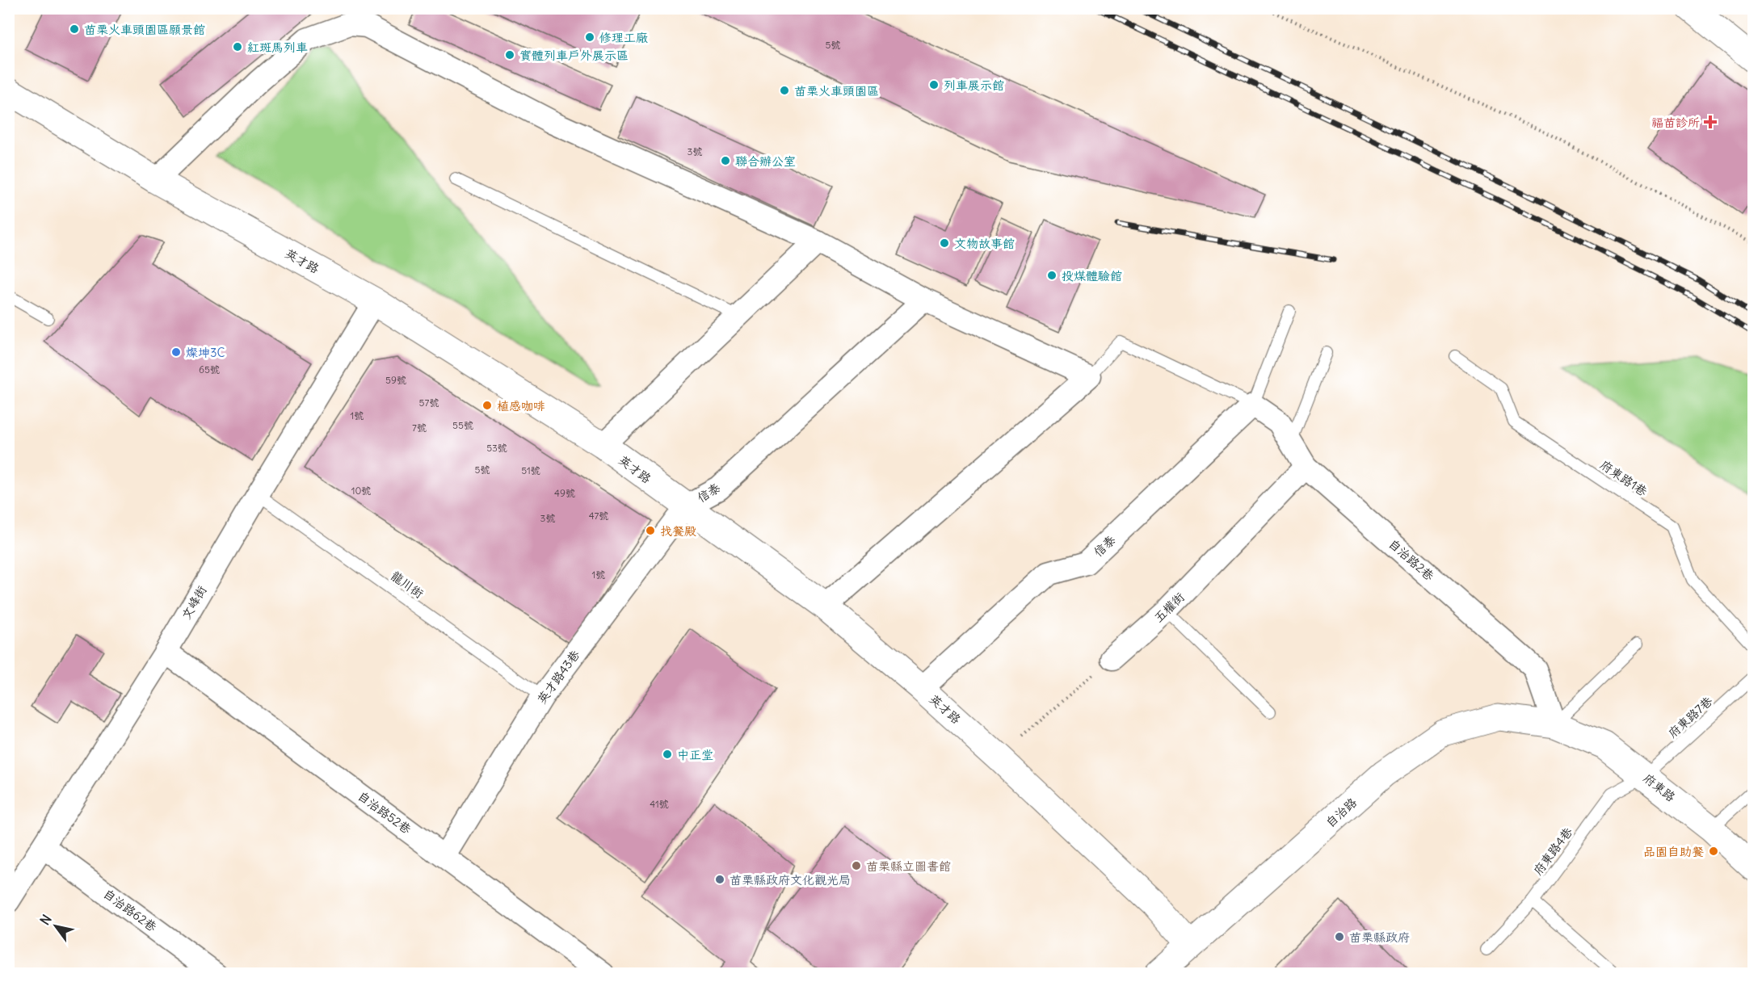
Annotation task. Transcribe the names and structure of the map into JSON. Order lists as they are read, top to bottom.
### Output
{
  "streets": {
    "street": [
      "英才路",
      "信泰",
      "自治路2巷",
      "文峰街",
      "五權街",
      "英才路43巷",
      "府東路",
      "自治路52巷",
      "自治路",
      "自治路62巷"
    ],
    "lane": [
      "府東路1巷",
      "龍川街",
      "府東路7巷",
      "府東路4巷"
    ]
  },
  "crossings": [
    ["英才路", "信泰"],
    ["英才路", "文峰街"],
    ["英才路", "英才路43巷"],
    ["英才路", "自治路"],
    ["信泰", "自治路2巷"],
    ["信泰", "英才路43巷"],
    ["自治路2巷", "五權街"],
    ["自治路2巷", "府東路"],
    ["自治路2巷", "自治路"],
    ["龍川街", "文峰街"],
    ["龍川街", "英才路43巷"],
    ["文峰街", "自治路52巷"],
    ["文峰街", "自治路62巷"],
    ["英才路43巷", "自治路52巷"],
    ["府東路7巷", "府東路"],
    ["府東路7巷", "府東路4巷"],
    ["府東路", "自治路"],
    ["府東路", "府東路4巷"]
  ],
  "places": {
    "other": [
      "苗栗火車頭園區願景館",
      "修理工廠",
      "紅斑馬列車",
      "實體列車戶外展示區",
      "列車展示館",
      "苗栗火車頭園區",
      "聯合辦公室",
      "文物故事館",
      "投煤體驗館",
      "燦坤3C",
      "植感咖啡",
      "找餐殿",
      "中正堂",
      "品園自助餐",
      "苗栗縣立圖書館",
      "苗栗縣政府文化觀光局",
      "苗栗縣政府"
    ],
    "health": ["福苗診所"]
  },
  "house_numbers": [
    "5號",
    "3號",
    "65號",
    "59號",
    "57號",
    "1號",
    "55號",
    "7號",
    "53號",
    "5號",
    "51號",
    "10號",
    "49號",
    "47號",
    "3號",
    "1號",
    "41號"
  ],
  "north": "top left"
}
